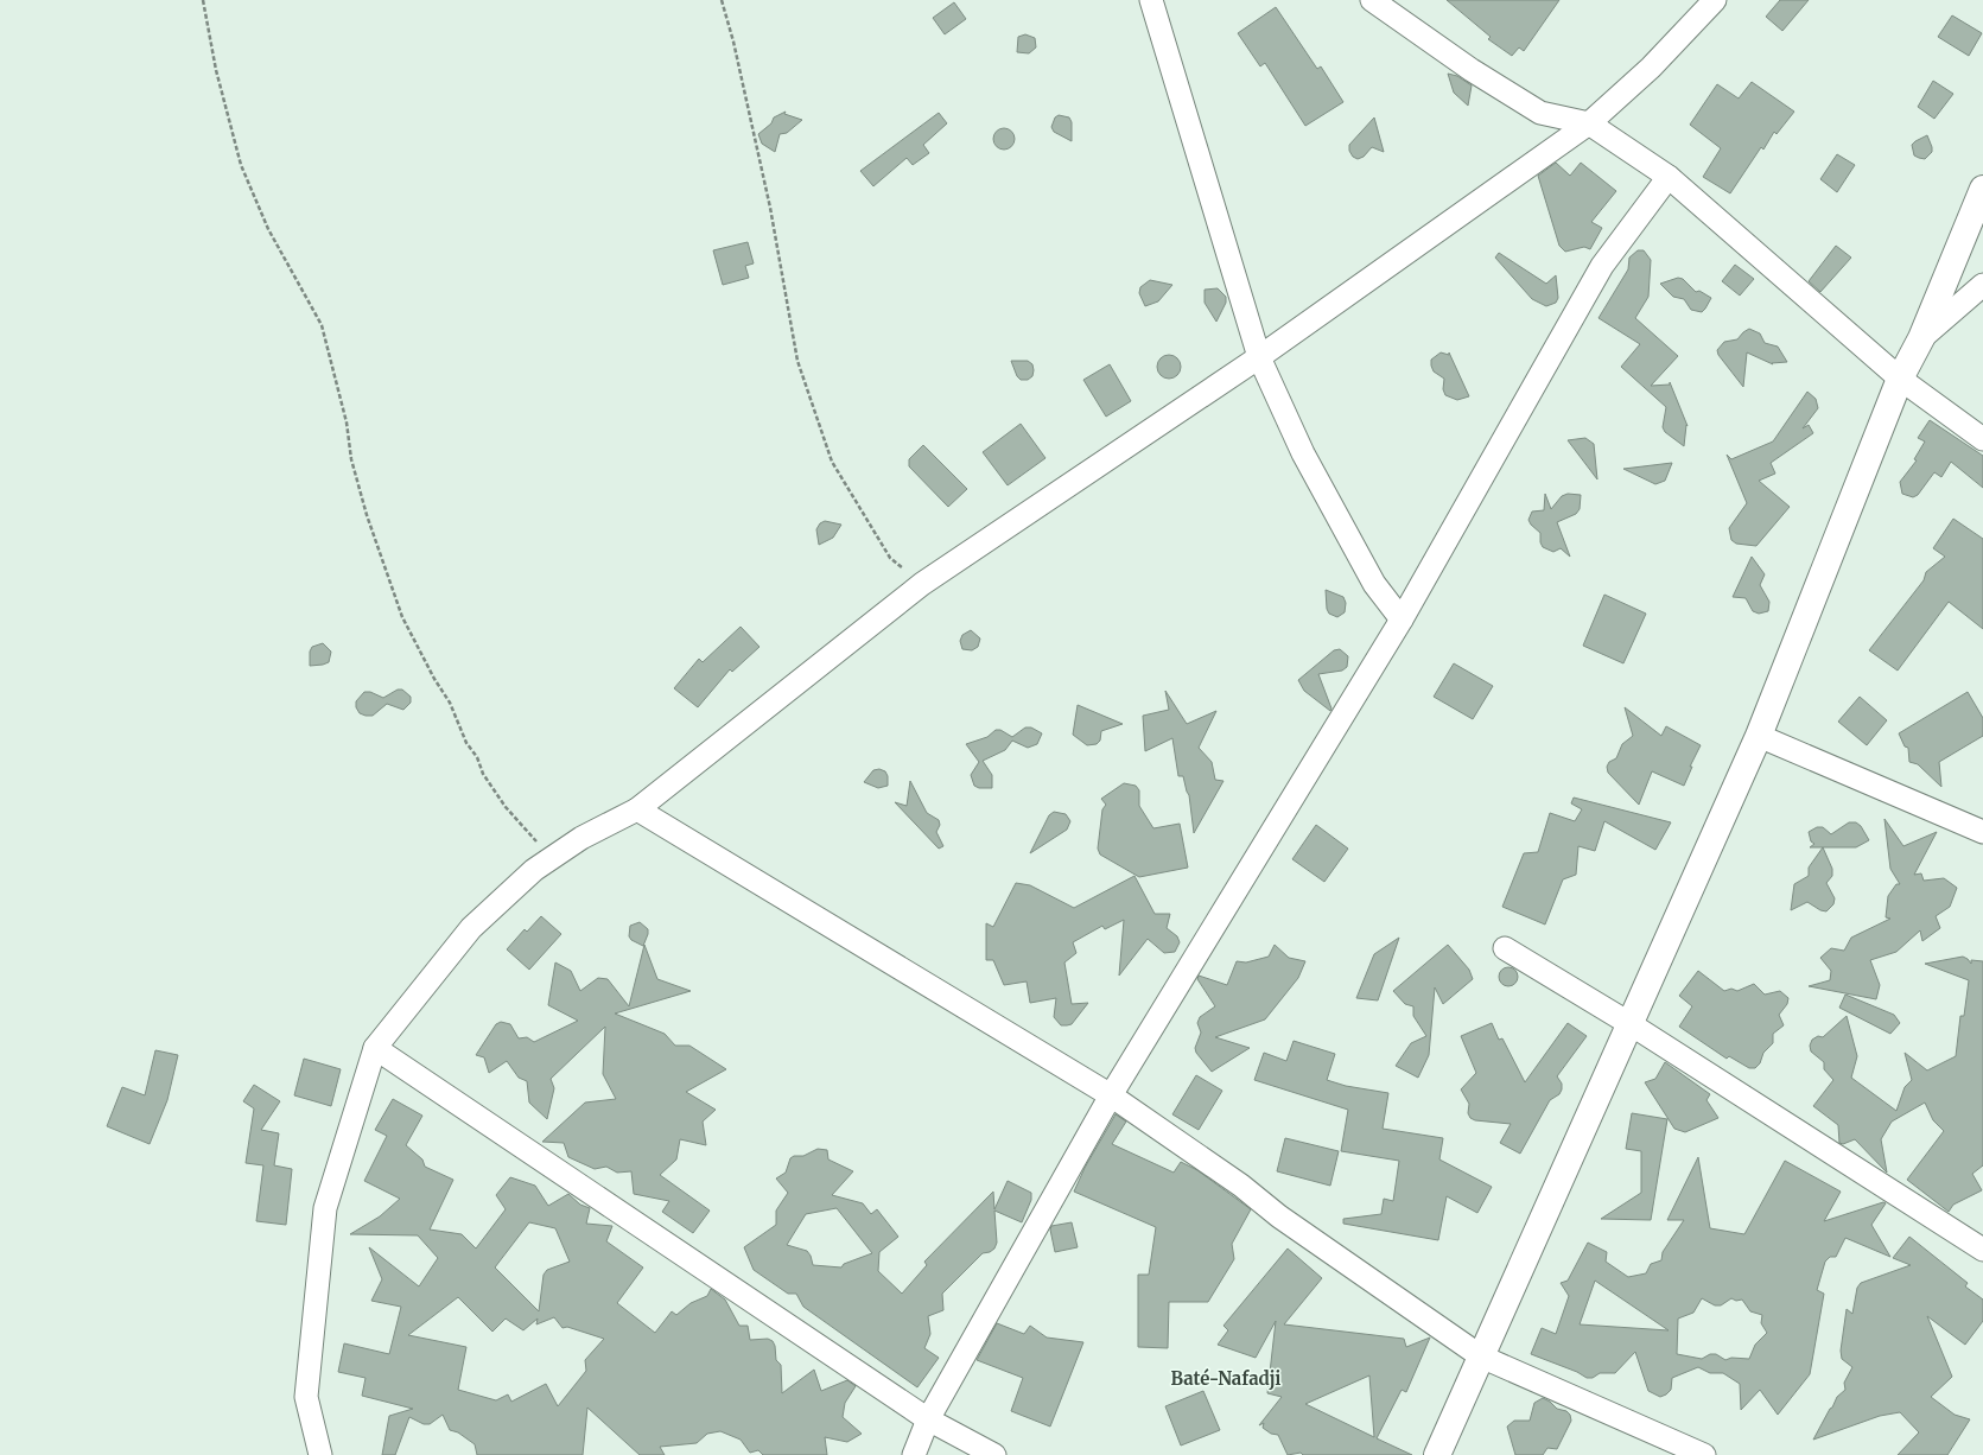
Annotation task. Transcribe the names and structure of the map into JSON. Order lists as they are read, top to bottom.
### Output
{
  "districts": ["Baté-Nafadji"]
}
